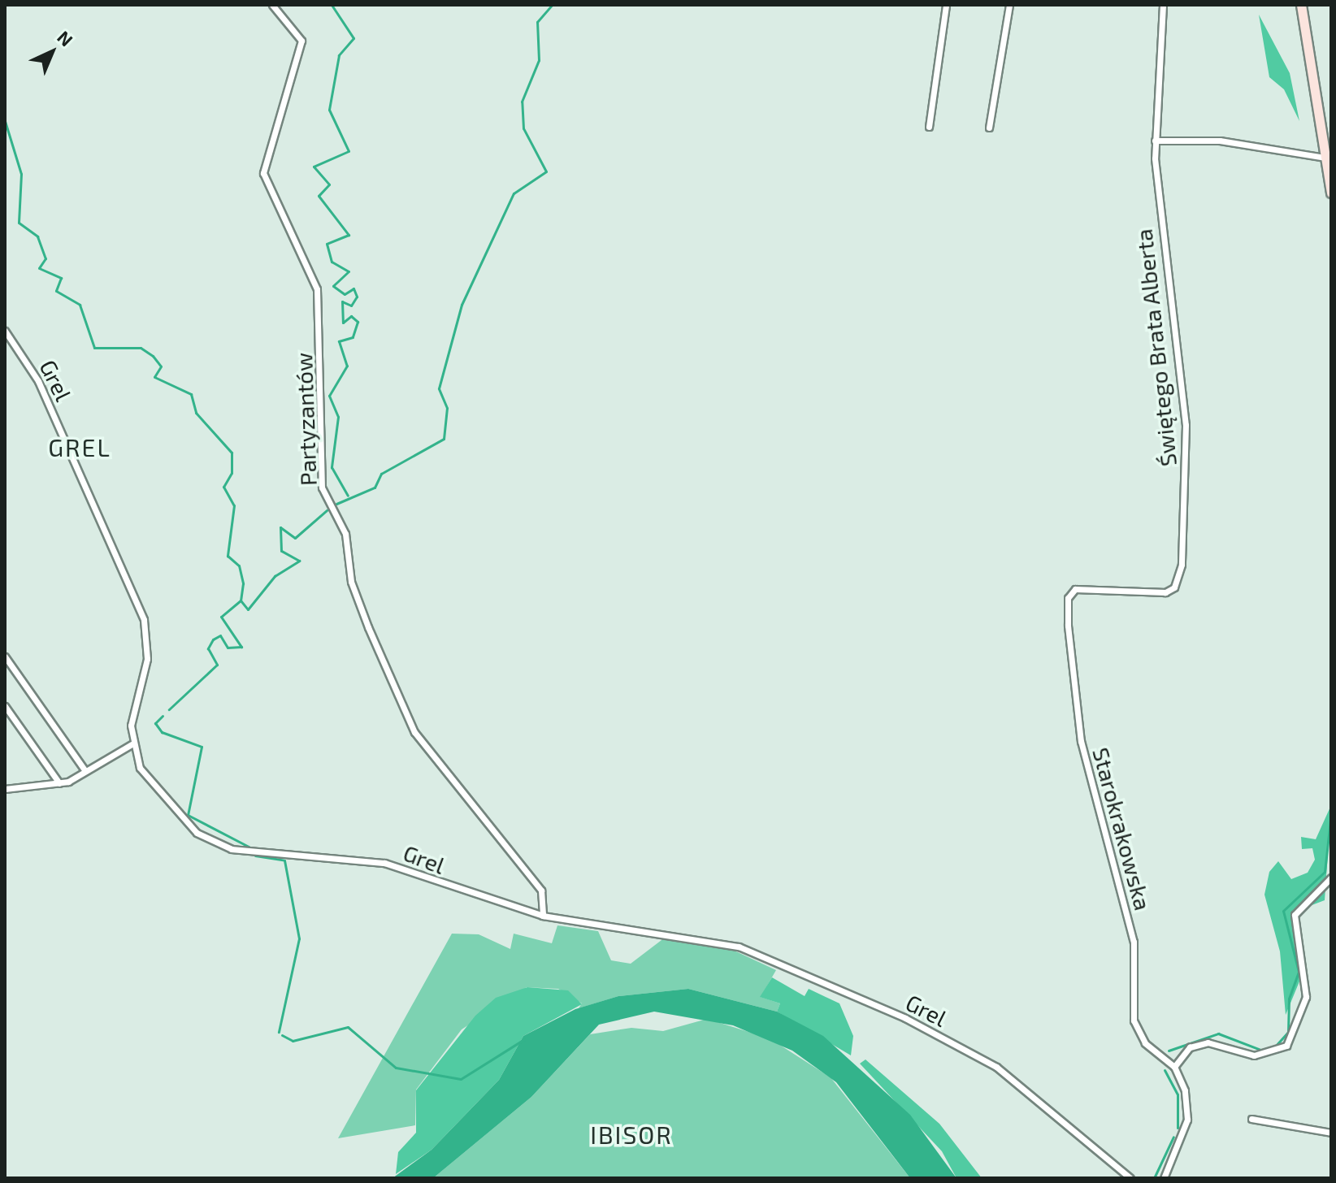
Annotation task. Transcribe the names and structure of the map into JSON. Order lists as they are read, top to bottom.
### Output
{
  "streets": {
    "street": [
      "Świętego Brata Alberta",
      "Grel",
      "Partyzantów",
      "Starokrakowska"
    ]
  },
  "crossings": [
    ["Świętego Brata Alberta", "Starokrakowska"],
    ["Grel", "Partyzantów"]
  ],
  "districts": ["GREL", "IBISOR"],
  "north": "top right"
}
